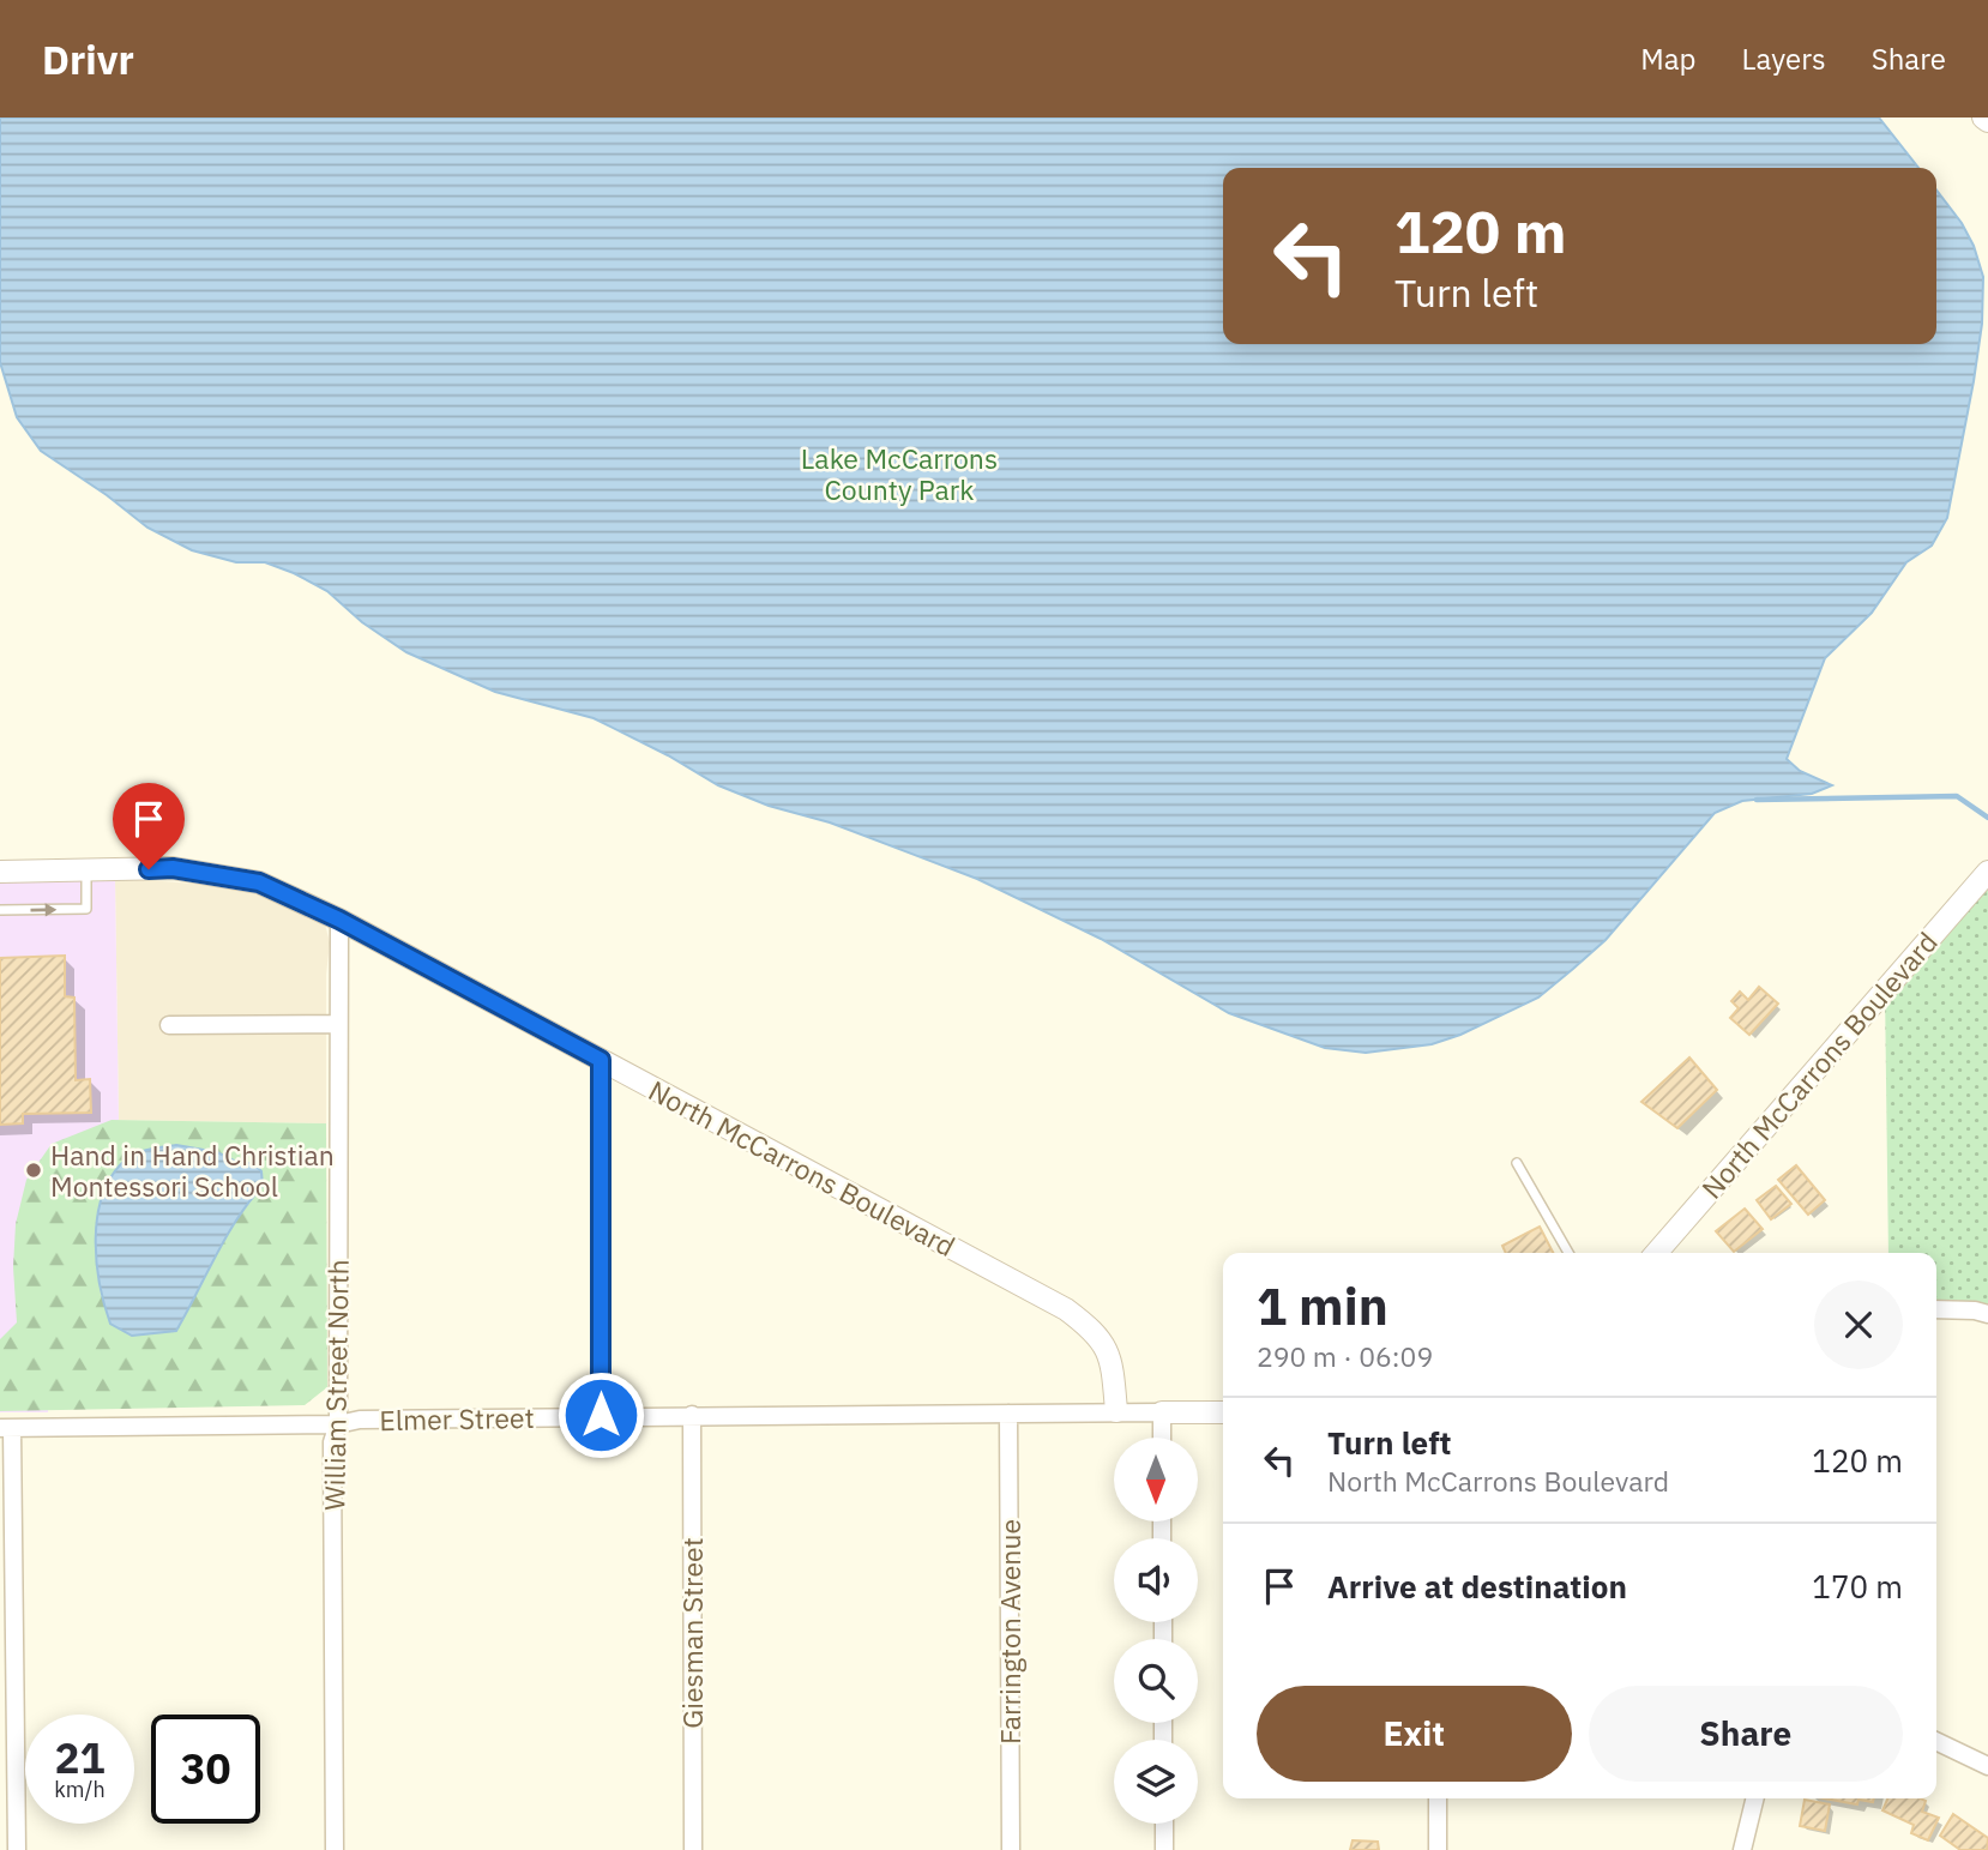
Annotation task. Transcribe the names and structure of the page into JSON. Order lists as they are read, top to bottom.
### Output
{
  "streets": {
    "street": [
      "North McCarrons Boulevard",
      "William Street North",
      "Elmer Street",
      "Farrington Avenue",
      "Giesman Street"
    ]
  },
  "crossings": [
    ["North McCarrons Boulevard", "William Street North"],
    ["North McCarrons Boulevard", "Elmer Street"],
    ["William Street North", "Elmer Street"],
    ["Elmer Street", "Farrington Avenue"],
    ["Elmer Street", "Giesman Street"]
  ],
  "parks": ["Lake McCarrons County Park"],
  "places": ["Hand in Hand Christian Montessori School"],
  "north": "bottom",
  "page": {
    "header": "Drivr",
    "nav": ["Map", "Layers", "Share"],
    "turn": ["120 m", "Turn left"],
    "heading": ["1 min", "290 m · 06:09"],
    "list": [
      {
        "name": "Turn left",
        "note": "North McCarrons Boulevard",
        "value": "120 m"
      },
      {
        "name": "Arrive at destination",
        "value": "170 m"
      }
    ],
    "buttons": ["Exit", "Share"],
    "speed": "21 km/h",
    "limit": "30"
  }
}
